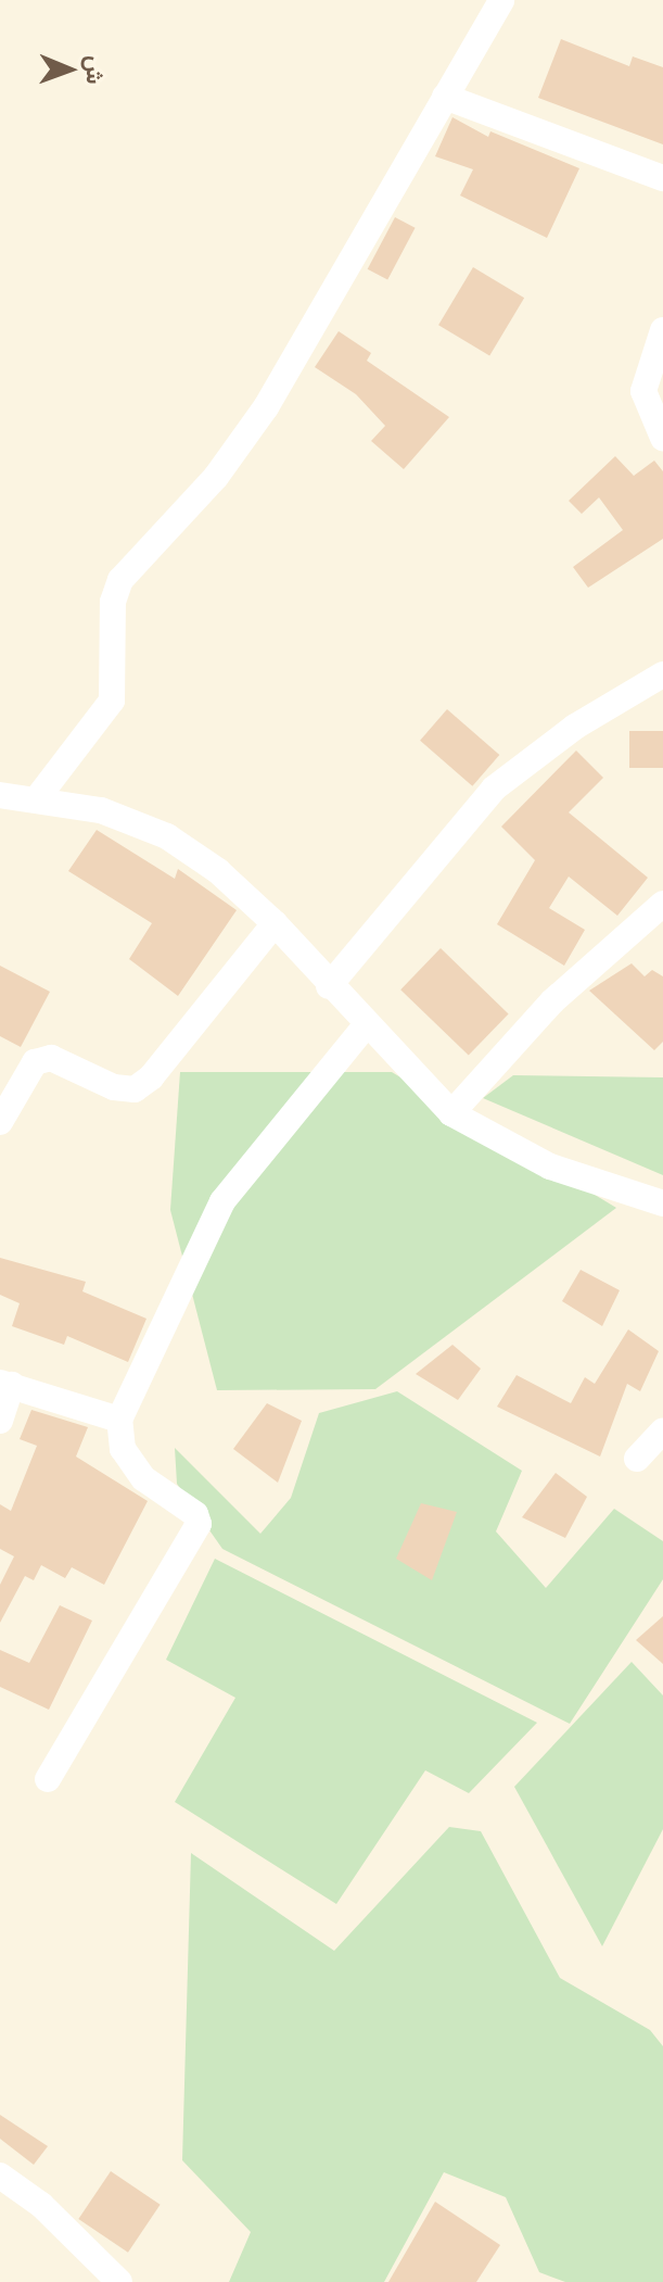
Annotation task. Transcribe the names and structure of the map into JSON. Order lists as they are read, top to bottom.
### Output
{
  "north": "right"
}
